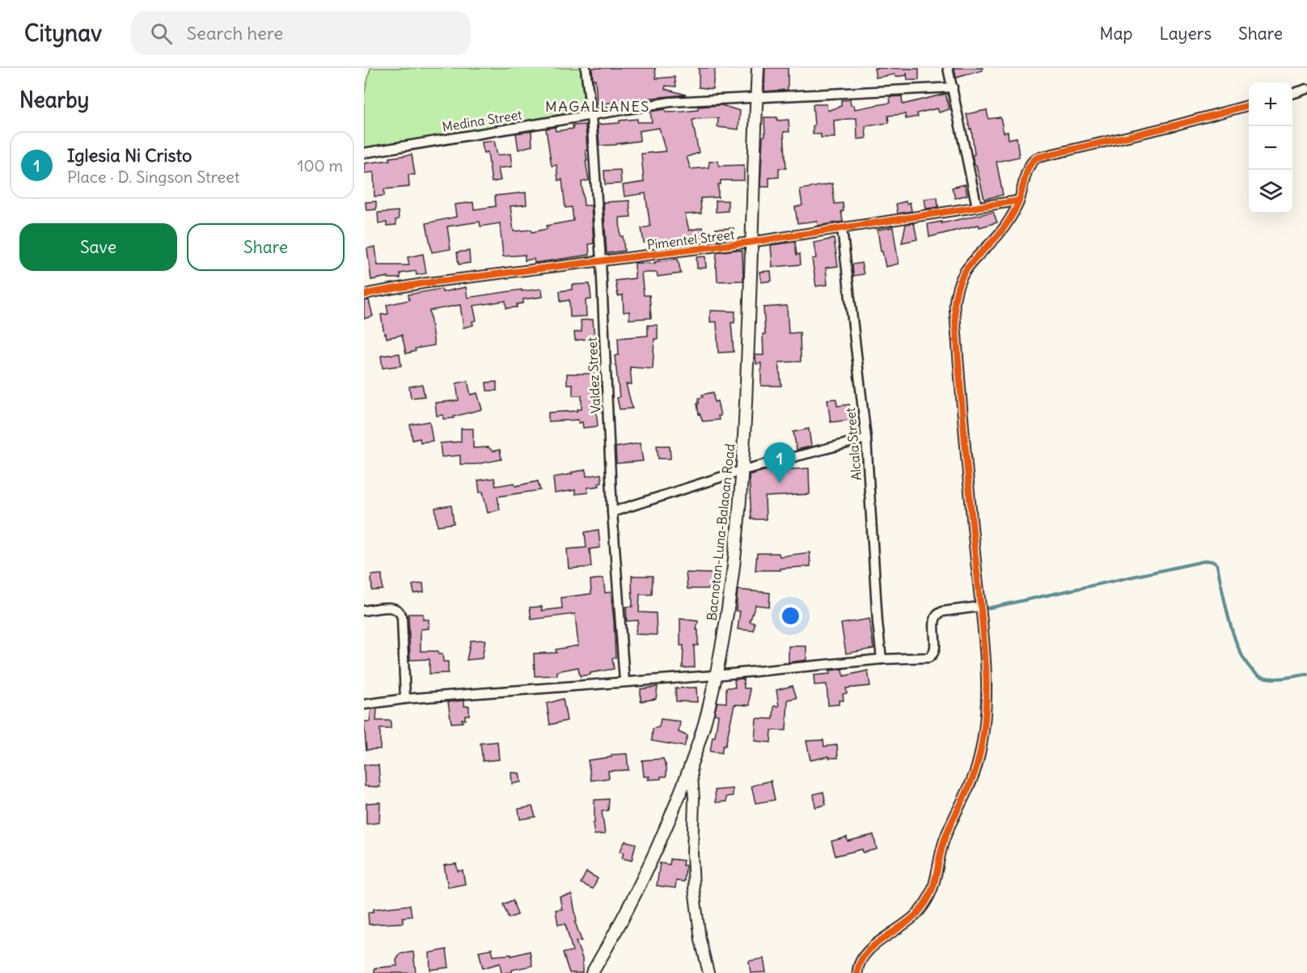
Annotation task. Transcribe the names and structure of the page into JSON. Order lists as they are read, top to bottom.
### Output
{
  "streets": {
    "main road": ["Bacnotan-Luna-Balaoan Road"],
    "street": [
      "Medina Street",
      "Pimentel Street",
      "Valdez Street",
      "Alcala Street"
    ]
  },
  "crossings": [
    ["Medina Street", "Valdez Street"],
    ["Medina Street", "Bacnotan-Luna-Balaoan Road"],
    ["Pimentel Street", "Valdez Street"],
    ["Pimentel Street", "Alcala Street"],
    ["Pimentel Street", "Bacnotan-Luna-Balaoan Road"]
  ],
  "districts": ["MAGALLANES"],
  "page": {
    "header": "Citynav",
    "search": "Search here",
    "nav": ["Map", "Layers", "Share"],
    "heading": "Nearby",
    "map_buttons": ["+", "−"],
    "list": [
      {
        "mark": "1",
        "name": "Iglesia Ni Cristo",
        "note": "Place · D. Singson Street",
        "value": "100 m"
      }
    ],
    "buttons": ["Save", "Share"],
    "pins": "1"
  }
}
